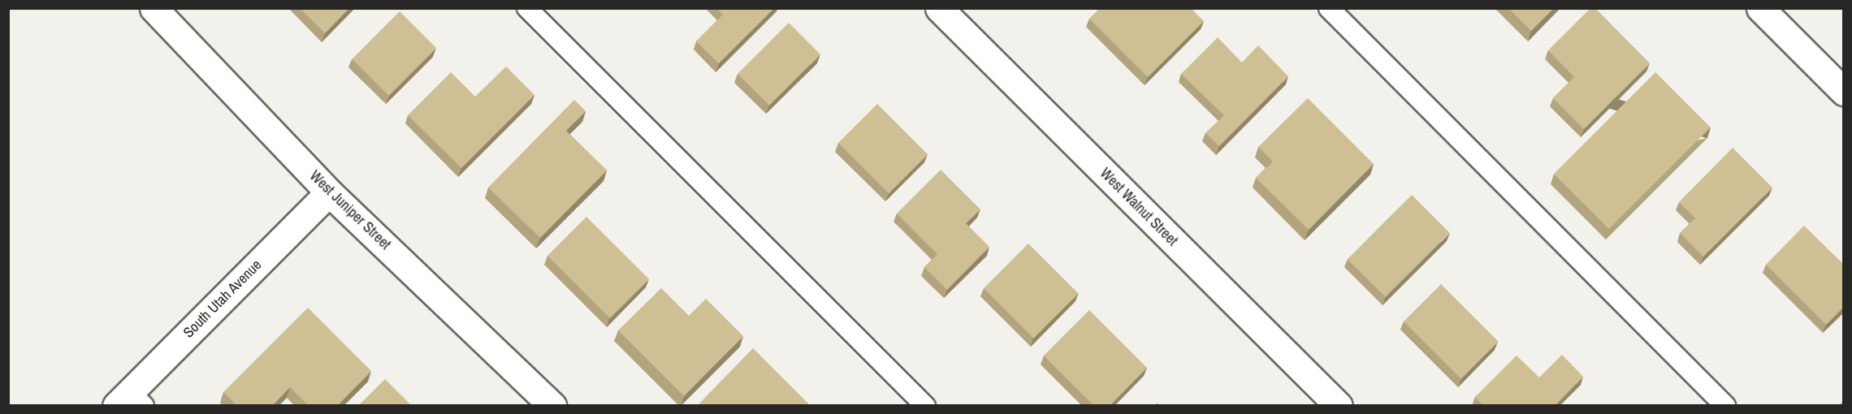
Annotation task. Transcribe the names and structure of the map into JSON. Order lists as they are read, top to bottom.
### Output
{
  "streets": {
    "street": ["West Walnut Street", "West Juniper Street", "South Utah Avenue"]
  },
  "crossings": [
    ["West Juniper Street", "South Utah Avenue"]
  ]
}
